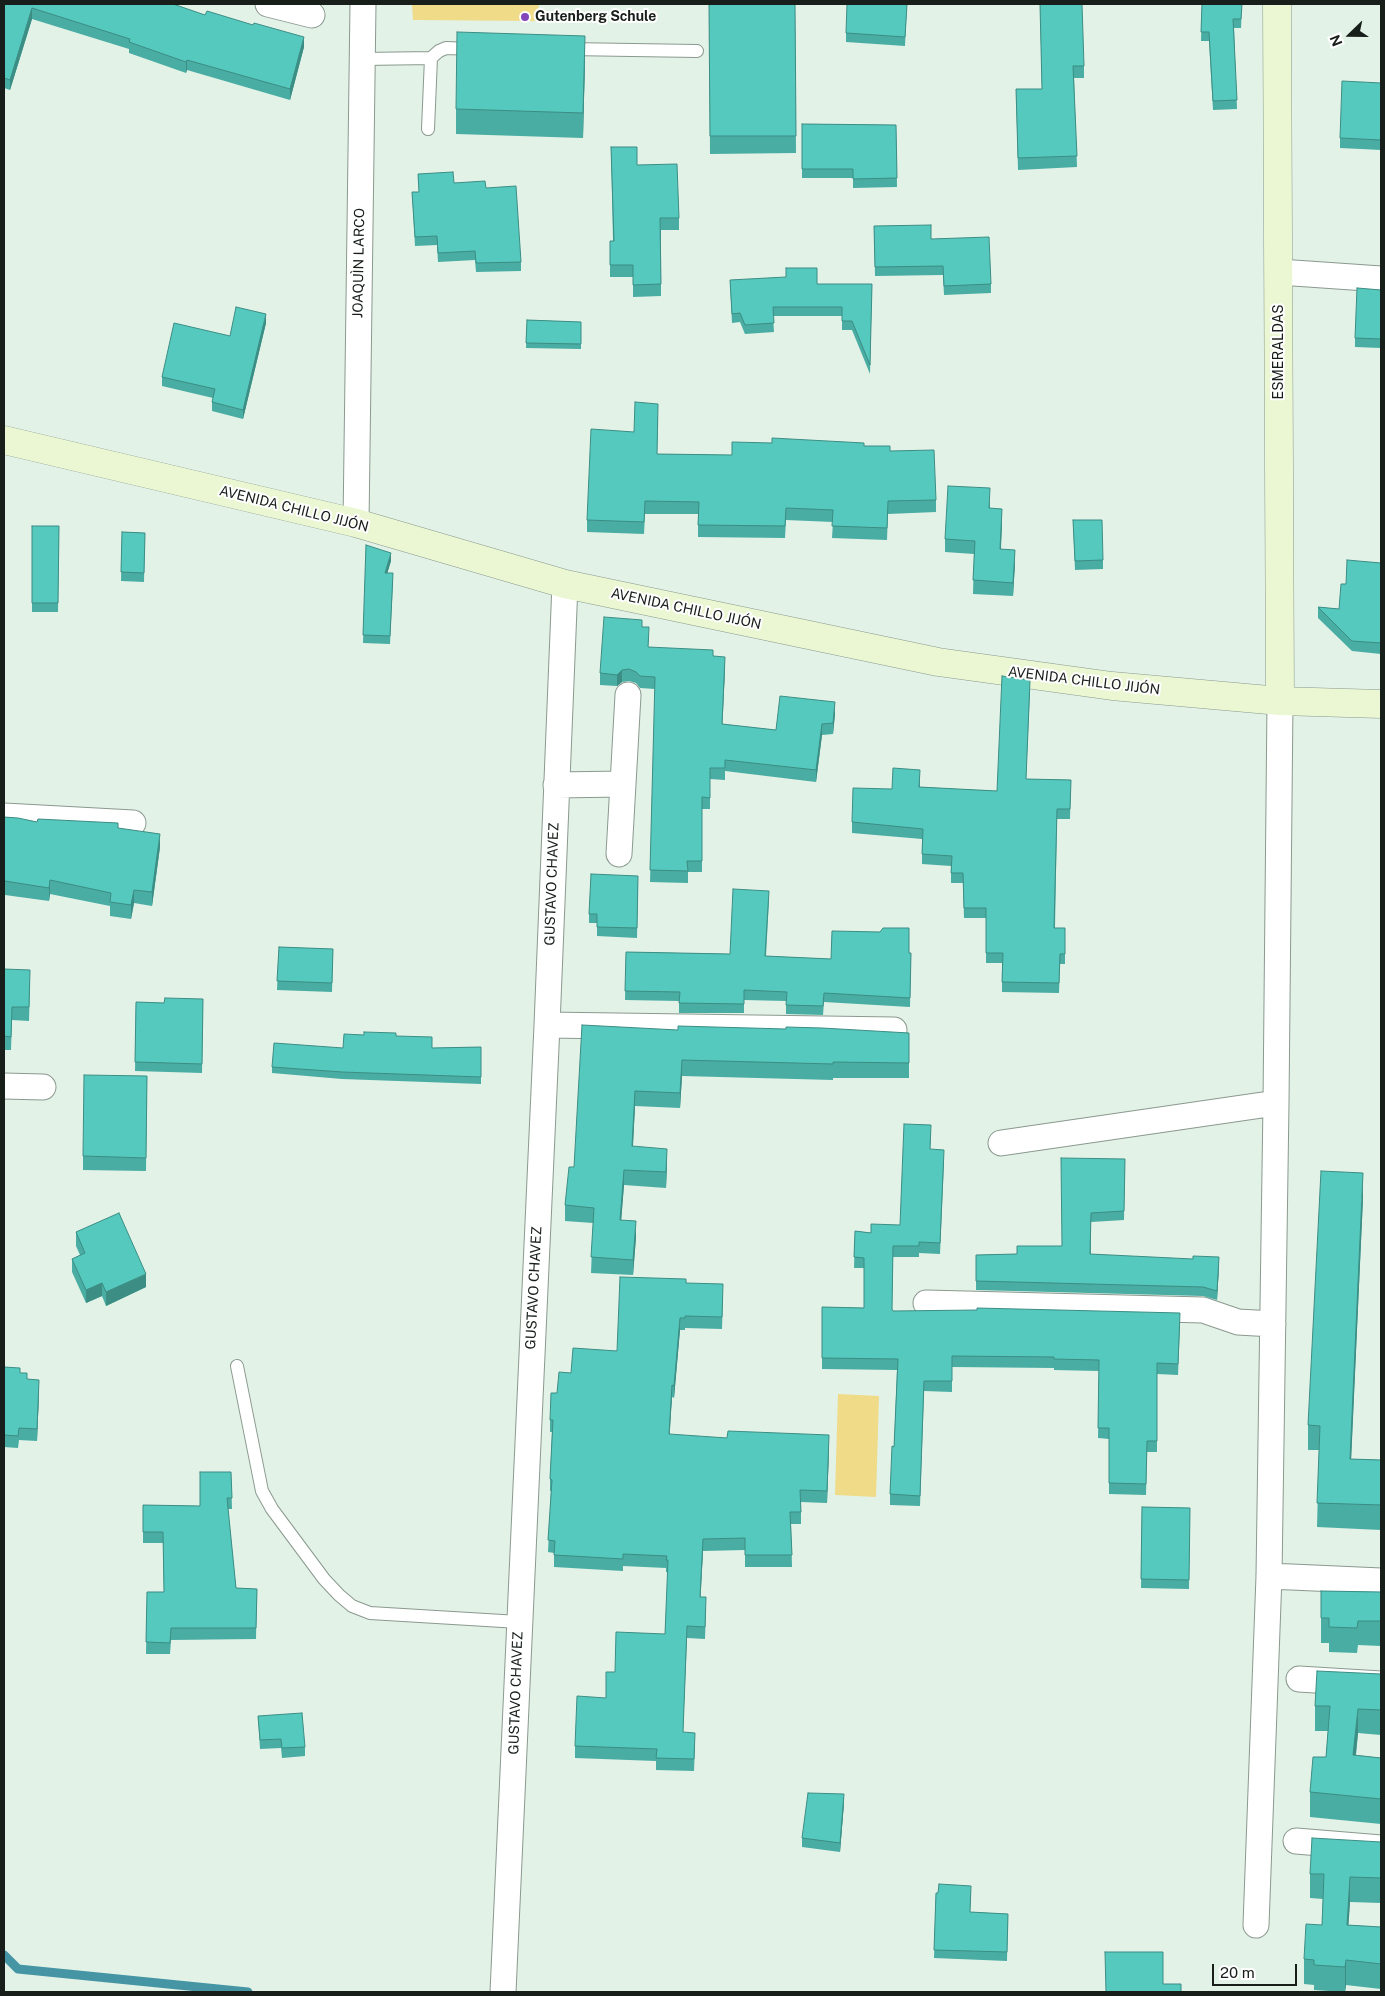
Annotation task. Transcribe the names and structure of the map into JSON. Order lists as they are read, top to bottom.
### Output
{
  "streets": {
    "street": [
      "JOAQUÌN LARCO",
      "ESMERALDAS",
      "AVENIDA CHILLO JIJÓN",
      "GUSTAVO CHAVEZ"
    ]
  },
  "crossings": [
    ["JOAQUÌN LARCO", "AVENIDA CHILLO JIJÓN"],
    ["ESMERALDAS", "AVENIDA CHILLO JIJÓN"],
    ["AVENIDA CHILLO JIJÓN", "GUSTAVO CHAVEZ"]
  ],
  "places": ["Gutenberg Schule"],
  "scale_bar": "20 m",
  "north": "left"
}
